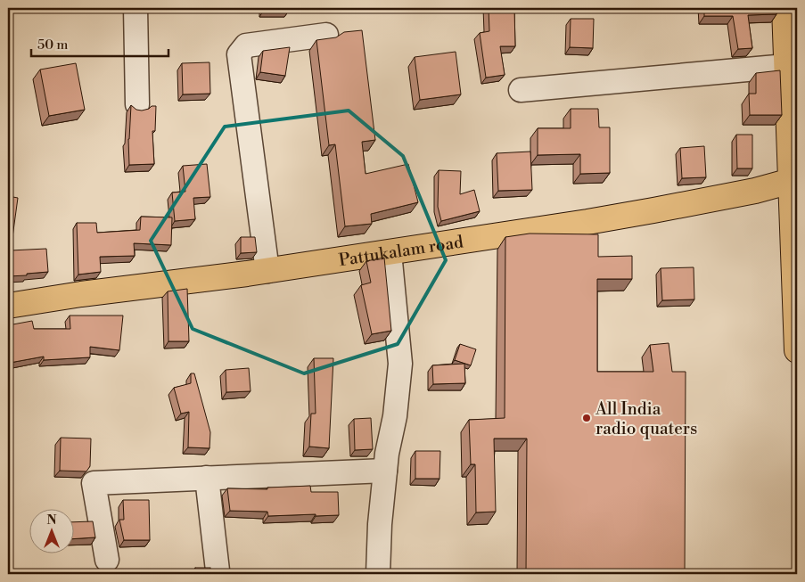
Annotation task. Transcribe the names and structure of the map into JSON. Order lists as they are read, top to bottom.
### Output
{
  "streets": {
    "main road": ["Pattukalam road"]
  },
  "places": ["All India radio quaters"],
  "scale_bar": "50 m",
  "north": "top"
}
